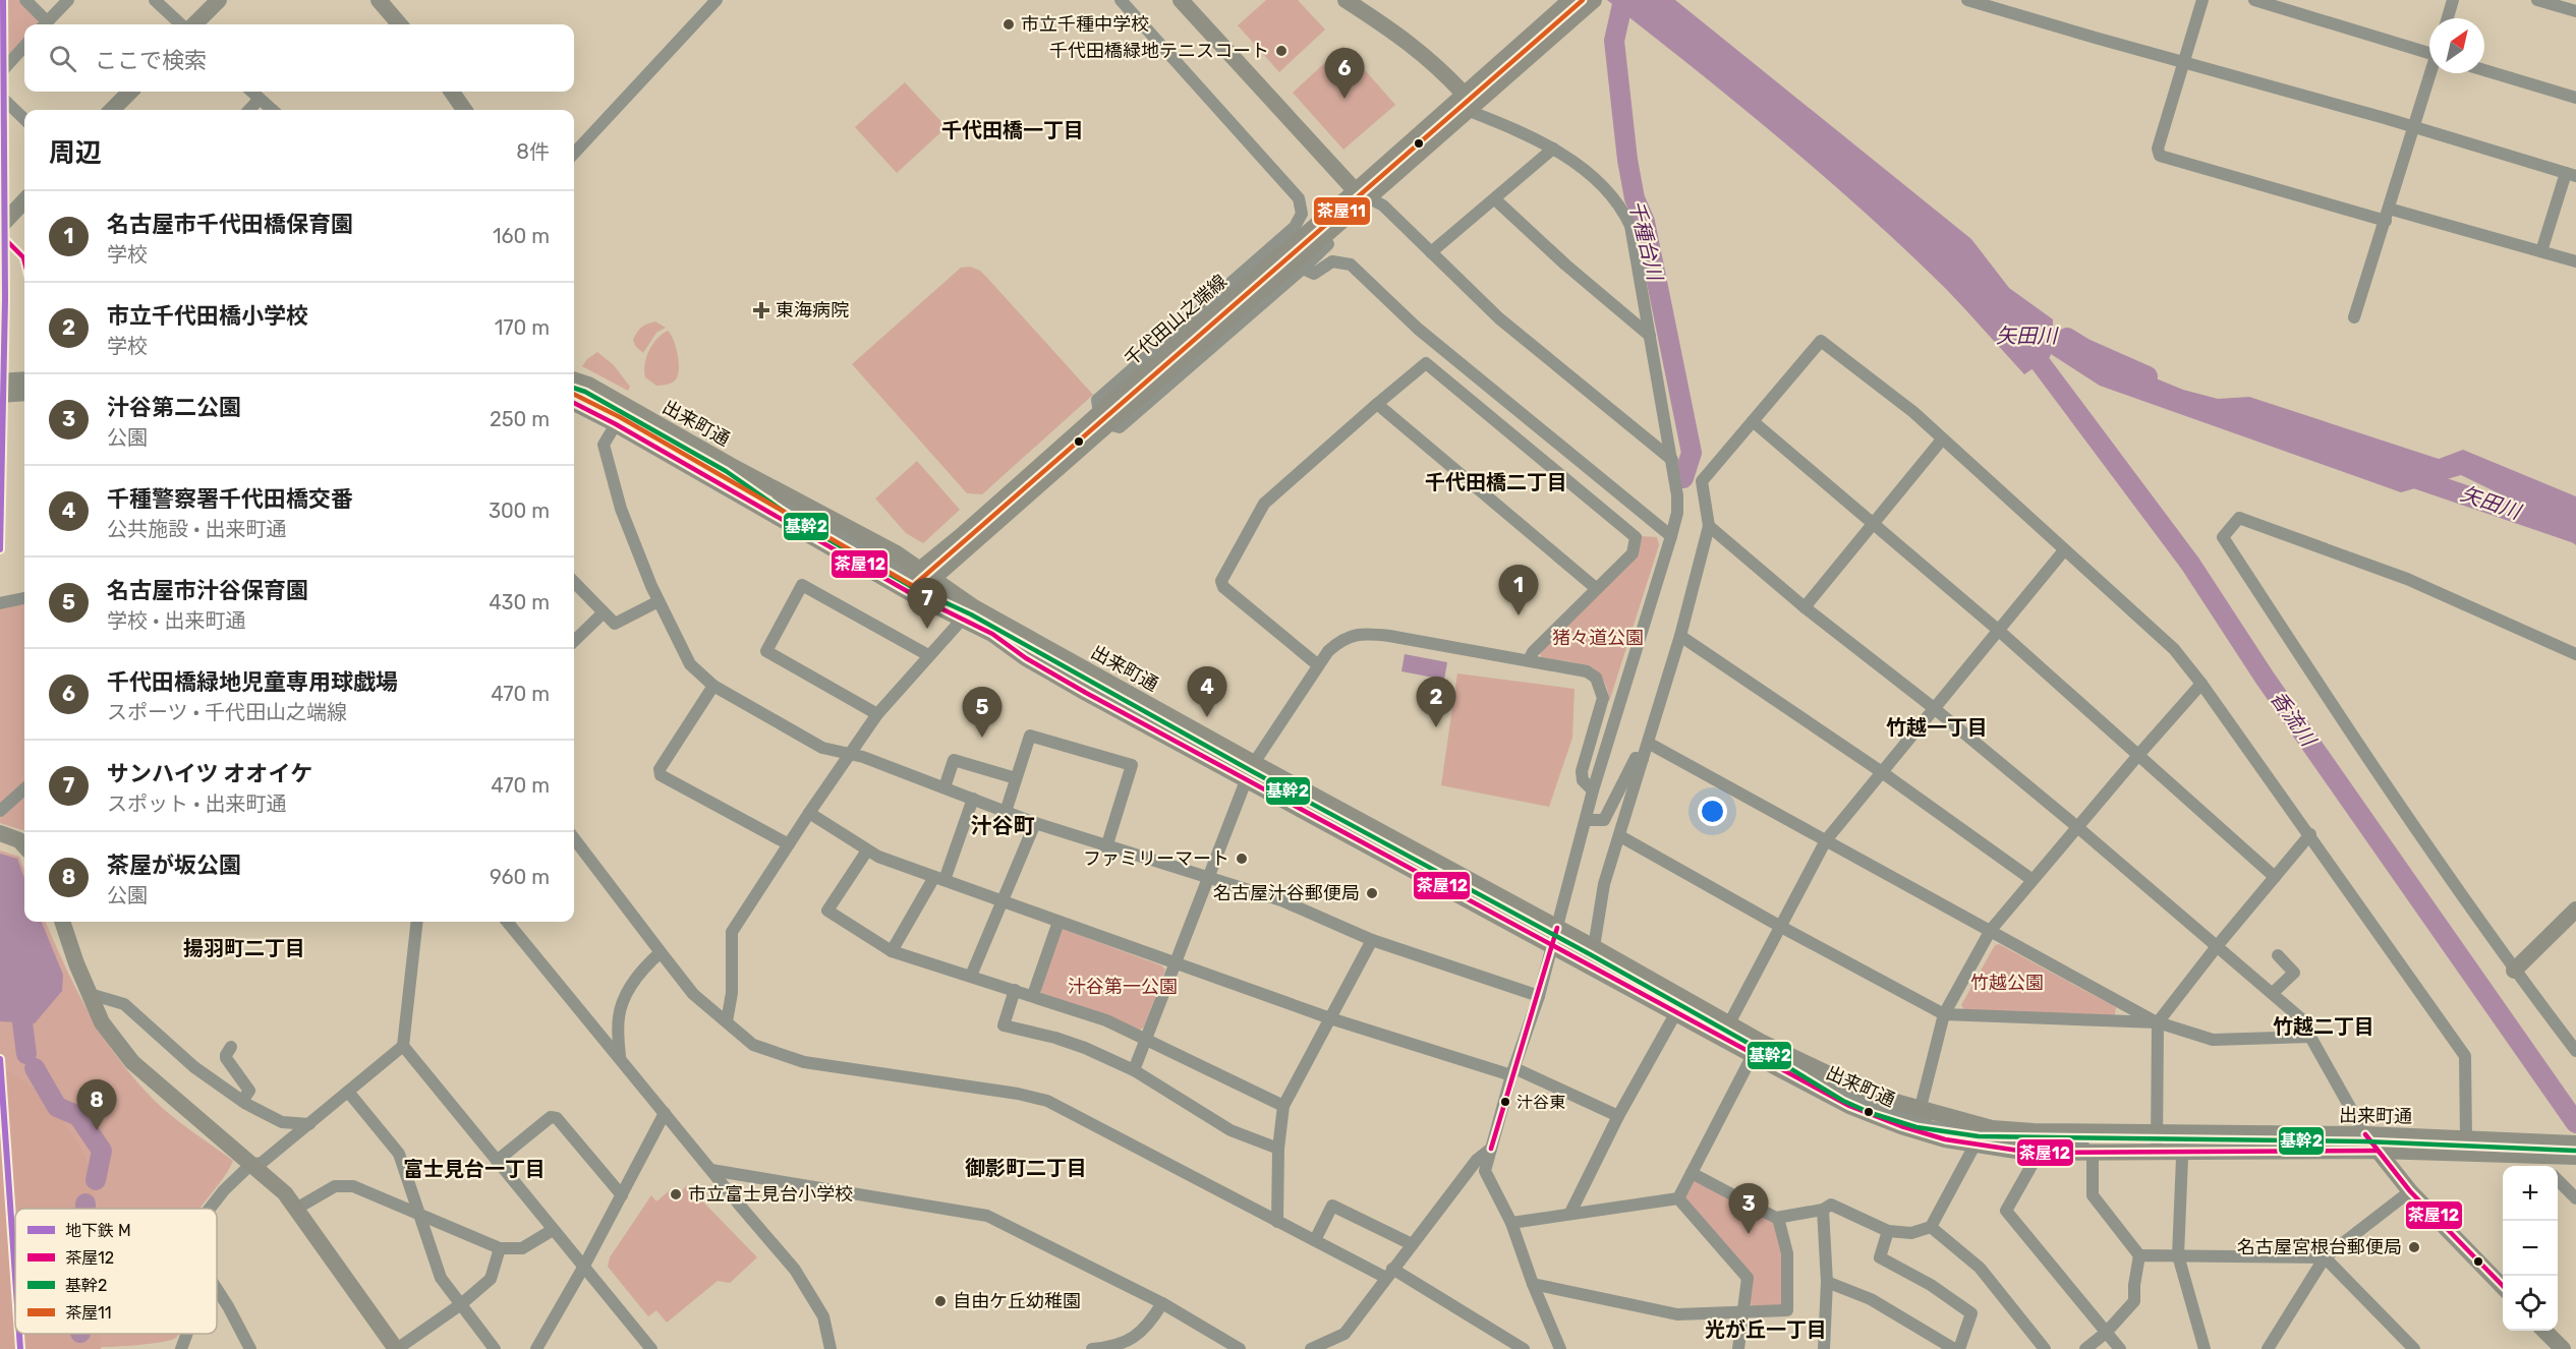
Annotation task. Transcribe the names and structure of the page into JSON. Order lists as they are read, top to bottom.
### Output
{
  "streets": {
    "main road": ["千代田山之端線", "出来町通"]
  },
  "crossings": [
    ["千代田山之端線", "出来町通"]
  ],
  "districts": [
    "千代田橋一丁目",
    "千代田橋二丁目",
    "竹越一丁目",
    "汁谷町",
    "揚羽町二丁目",
    "竹越二丁目",
    "御影町二丁目",
    "富士見台一丁目",
    "光が丘一丁目"
  ],
  "water": ["千種台川", "矢田川", "香流川"],
  "parks": ["猪々道公園", "竹越公園", "汁谷第一公園"],
  "places": {
    "other": [
      "市立千種中学校",
      "千代田橋緑地テニスコート",
      "ファミリーマート",
      "名古屋汁谷郵便局",
      "汁谷東",
      "市立富士見台小学校",
      "名古屋宮根台郵便局",
      "自由ケ丘幼稚園"
    ],
    "health": ["東海病院"]
  },
  "lines": [
    "metro line M",
    "transit line 茶屋11",
    "transit line 茶屋12",
    "transit line 基幹2"
  ],
  "legend": [
    "地下鉄 M",
    "茶屋12",
    "基幹2",
    "茶屋11"
  ],
  "north": "top right",
  "page": {
    "search": "ここで検索",
    "pins": [
      "6",
      "1",
      "7",
      "4",
      "2",
      "5",
      "8",
      "3"
    ],
    "heading": ["周辺", "8件"],
    "list": [
      {
        "mark": "1",
        "name": "名古屋市千代田橋保育園",
        "note": "学校",
        "value": "160 m"
      },
      {
        "mark": "2",
        "name": "市立千代田橋小学校",
        "note": "学校",
        "value": "170 m"
      },
      {
        "mark": "3",
        "name": "汁谷第二公園",
        "note": "公園",
        "value": "250 m"
      },
      {
        "mark": "4",
        "name": "千種警察署千代田橋交番",
        "note": "公共施設 · 出来町通",
        "value": "300 m"
      },
      {
        "mark": "5",
        "name": "名古屋市汁谷保育園",
        "note": "学校 · 出来町通",
        "value": "430 m"
      },
      {
        "mark": "6",
        "name": "千代田橋緑地児童専用球戯場",
        "note": "スポーツ · 千代田山之端線",
        "value": "470 m"
      },
      {
        "mark": "7",
        "name": "サンハイツ オオイケ",
        "note": "スポット · 出来町通",
        "value": "470 m"
      },
      {
        "mark": "8",
        "name": "茶屋が坂公園",
        "note": "公園",
        "value": "960 m"
      }
    ],
    "map_buttons": ["+", "−"]
  }
}
